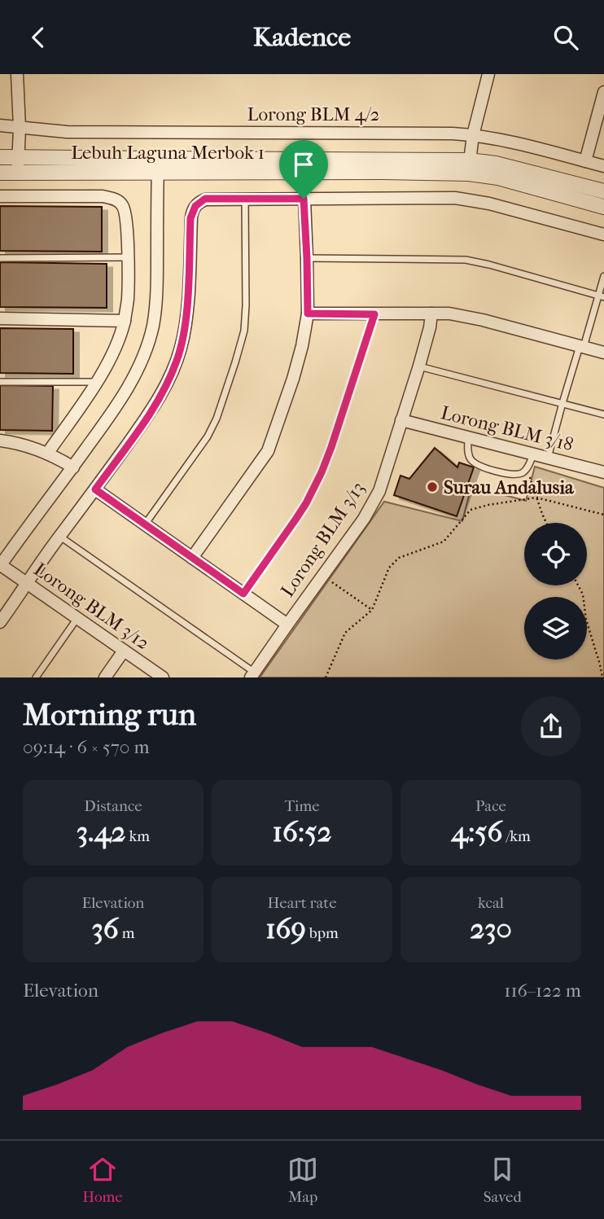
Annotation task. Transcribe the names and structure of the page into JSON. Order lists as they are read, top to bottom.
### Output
{
  "streets": {
    "street": [
      "Lorong BLM 4/2",
      "Lebuh Laguna Merbok 1",
      "Lorong BLM 3/18",
      "Lorong BLM 3/13",
      "Lorong BLM 3/12"
    ]
  },
  "crossings": [
    ["Lorong BLM 3/18", "Lorong BLM 3/13"]
  ],
  "places": ["Surau Andalusia"],
  "page": {
    "header": "Kadence",
    "heading": ["Morning run", "09:14 · 6 × 570 m"],
    "stats": [
      ["Distance", "3.42 km"],
      ["Time", "16:52"],
      ["Pace", "4:56 /km"],
      ["Elevation", "36 m"],
      ["Heart rate", "169 bpm"],
      ["kcal", "230"]
    ],
    "chart": ["Elevation", "116–122 m"],
    "tabs": ["Home", "Map", "Saved"]
  }
}
